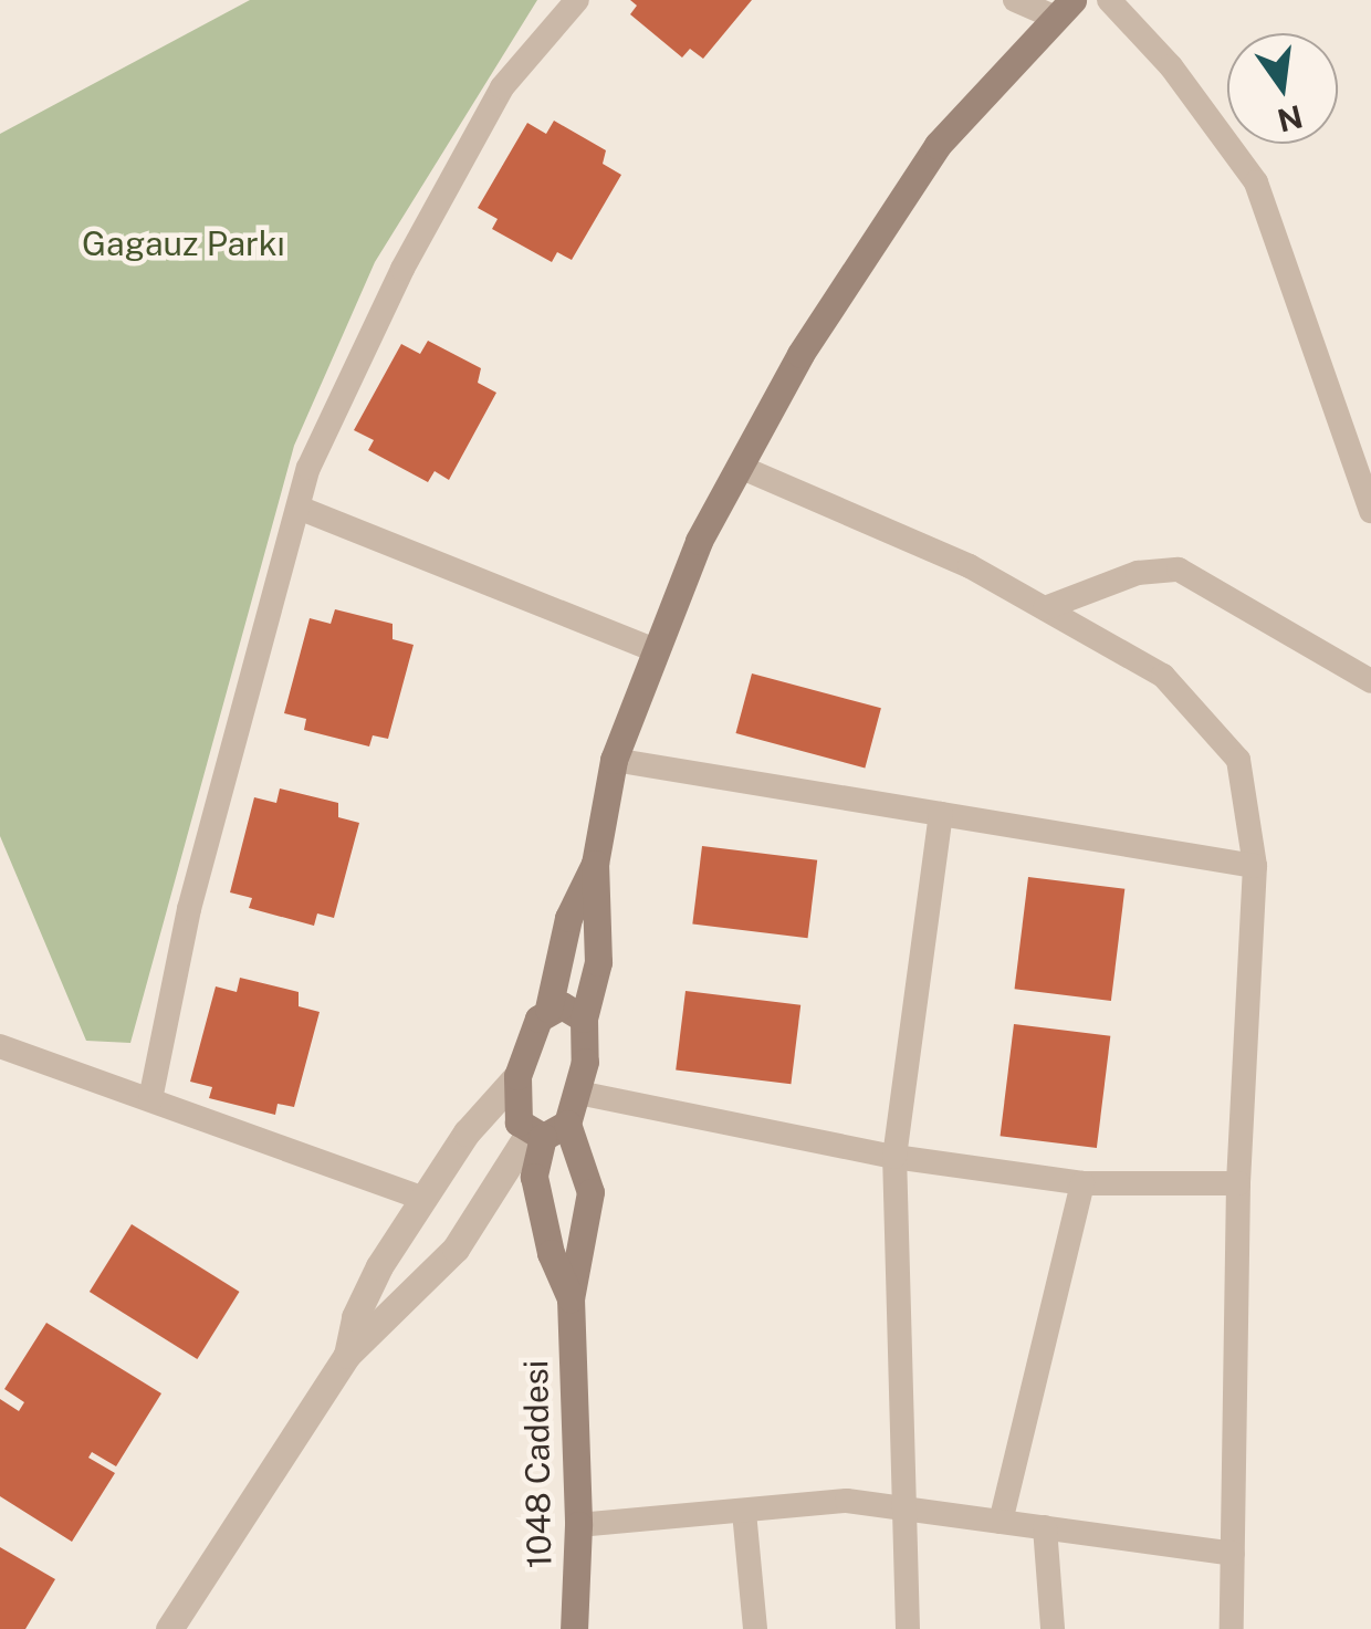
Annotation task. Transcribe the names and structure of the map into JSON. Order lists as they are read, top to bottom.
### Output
{
  "streets": {
    "main road": ["1048 Caddesi"]
  },
  "parks": ["Gagauz Parkı"],
  "north": "bottom"
}
